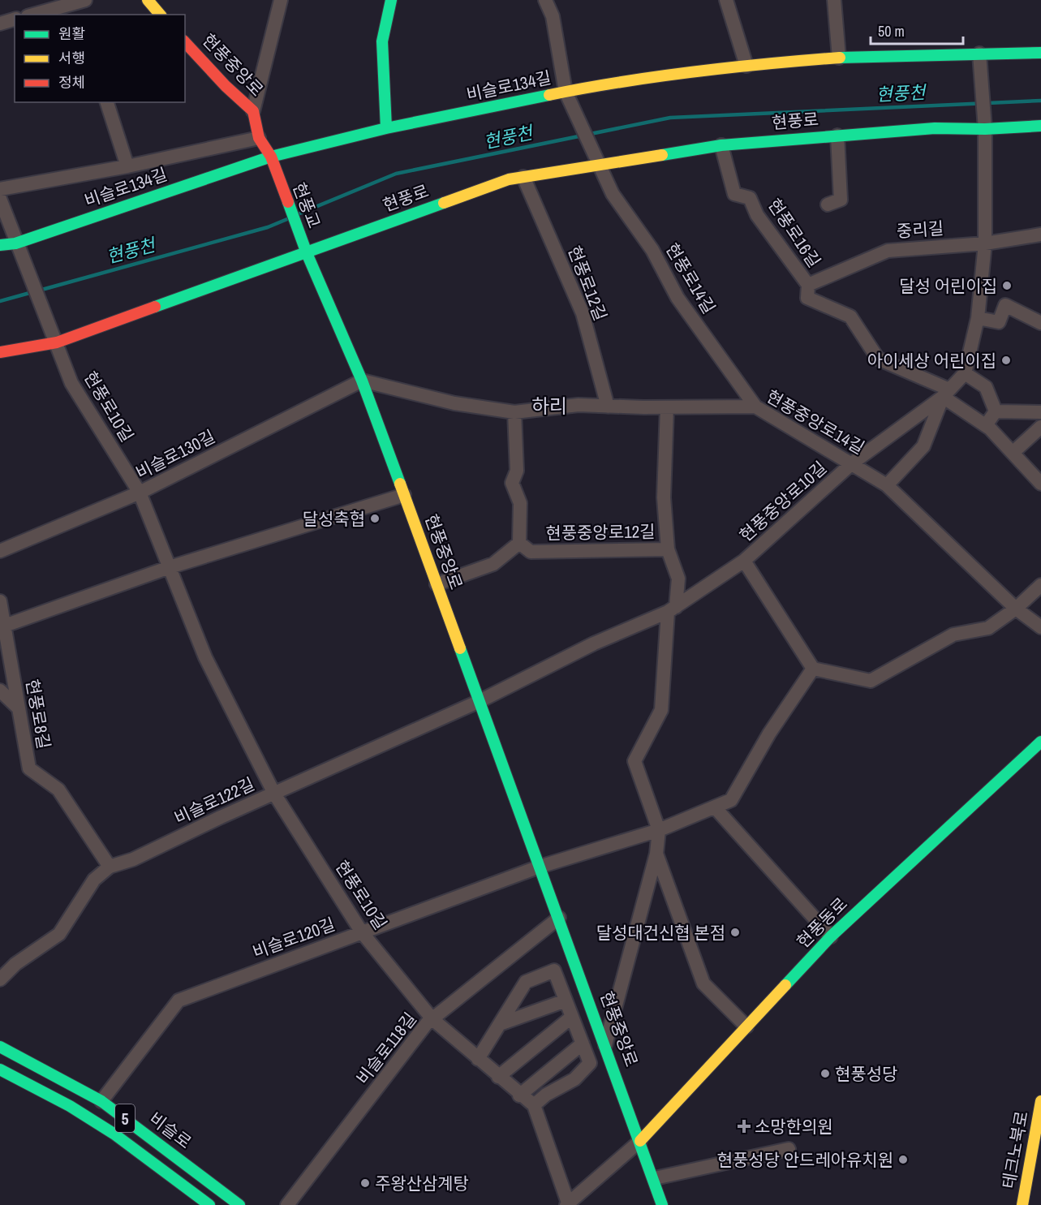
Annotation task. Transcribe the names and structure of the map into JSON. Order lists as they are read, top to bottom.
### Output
{
  "streets": {
    "street": [
      "현풍중앙로",
      "비슬로134길",
      "현풍로",
      "현풍교",
      "중리길",
      "현풍로16길",
      "현풍로14길",
      "현풍로12길",
      "현풍로10길",
      "현풍중앙로14길",
      "비슬로130길",
      "현풍중앙로10길",
      "현풍중앙로12길",
      "현풍로8길",
      "비슬로122길",
      "현풍동로",
      "비슬로120길",
      "비슬로118길",
      "5",
      "비슬로",
      "테크노북로"
    ]
  },
  "crossings": [
    ["현풍중앙로", "비슬로134길"],
    ["현풍중앙로", "현풍로"],
    ["현풍중앙로", "현풍교"],
    ["현풍중앙로", "현풍중앙로14길"],
    ["현풍중앙로", "비슬로130길"],
    ["현풍중앙로", "현풍중앙로10길"],
    ["현풍중앙로", "비슬로122길"],
    ["현풍중앙로", "현풍동로"],
    ["현풍중앙로", "비슬로120길"],
    ["현풍중앙로", "비슬로118길"],
    ["비슬로134길", "현풍로14길"],
    ["비슬로134길", "현풍로10길"],
    ["현풍로", "현풍교"],
    ["현풍로", "현풍로16길"],
    ["현풍로", "현풍로14길"],
    ["현풍로", "현풍로12길"],
    ["현풍로", "현풍로10길"],
    ["중리길", "현풍로16길"],
    ["현풍로16길", "현풍중앙로10길"],
    ["현풍로14길", "현풍중앙로14길"],
    ["현풍로12길", "현풍중앙로14길"],
    ["현풍로10길", "비슬로130길"],
    ["현풍로10길", "비슬로122길"],
    ["현풍로10길", "비슬로120길"],
    ["현풍로10길", "비슬로118길"],
    ["현풍중앙로14길", "비슬로130길"],
    ["현풍중앙로14길", "현풍중앙로10길"],
    ["현풍중앙로14길", "현풍중앙로12길"],
    ["현풍중앙로10길", "비슬로122길"],
    ["현풍로8길", "비슬로122길"],
    ["비슬로120길", "비슬로"]
  ],
  "districts": ["하리"],
  "water": ["현풍천"],
  "places": {
    "other": [
      "달성 어린이집",
      "아이세상 어린이집",
      "달성축협",
      "달성대건신협 본점",
      "현풍성당",
      "현풍성당 안드레아유치원",
      "주왕산삼계탕"
    ],
    "health": ["소망한의원"]
  },
  "legend": ["원활", "서행", "정체"],
  "scale_bar": "50 m"
}
